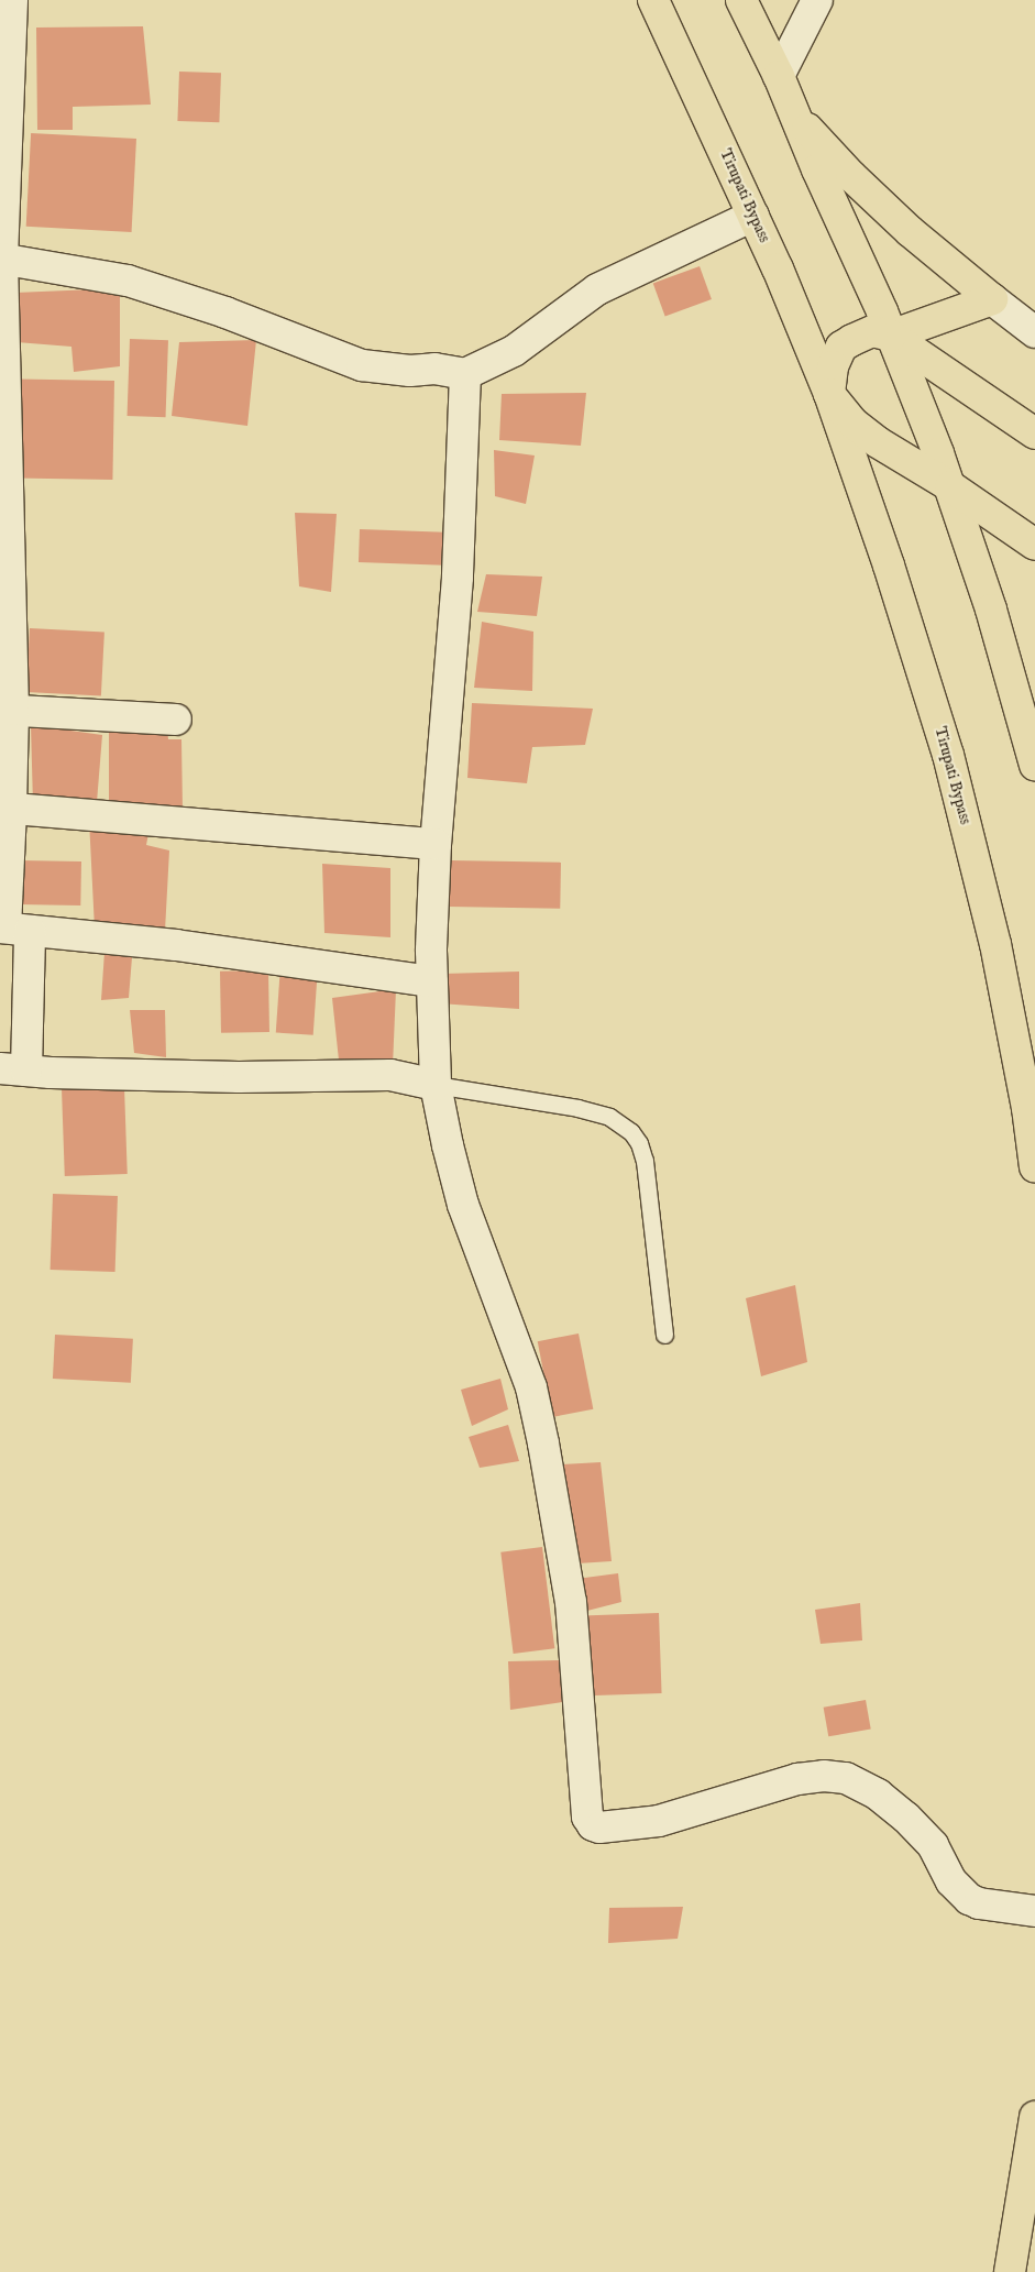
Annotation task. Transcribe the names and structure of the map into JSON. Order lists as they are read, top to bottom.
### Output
{
  "streets": {
    "highway": ["Tirupati Bypass"]
  }
}
